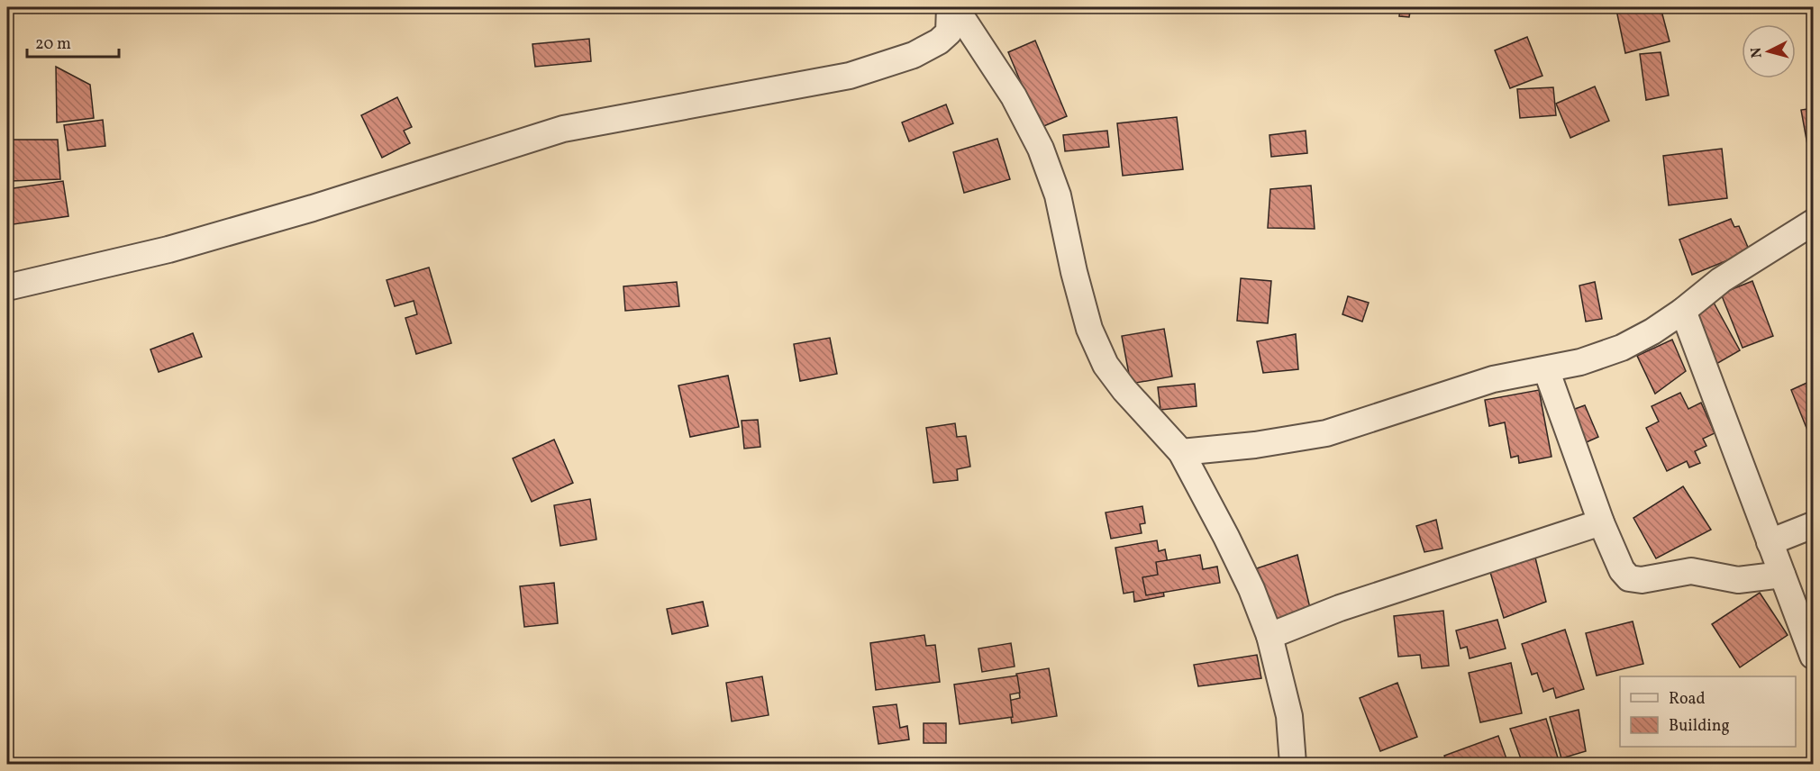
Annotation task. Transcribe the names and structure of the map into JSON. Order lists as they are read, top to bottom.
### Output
{
  "legend": ["Road", "Building"],
  "scale_bar": "20 m",
  "north": "left"
}
